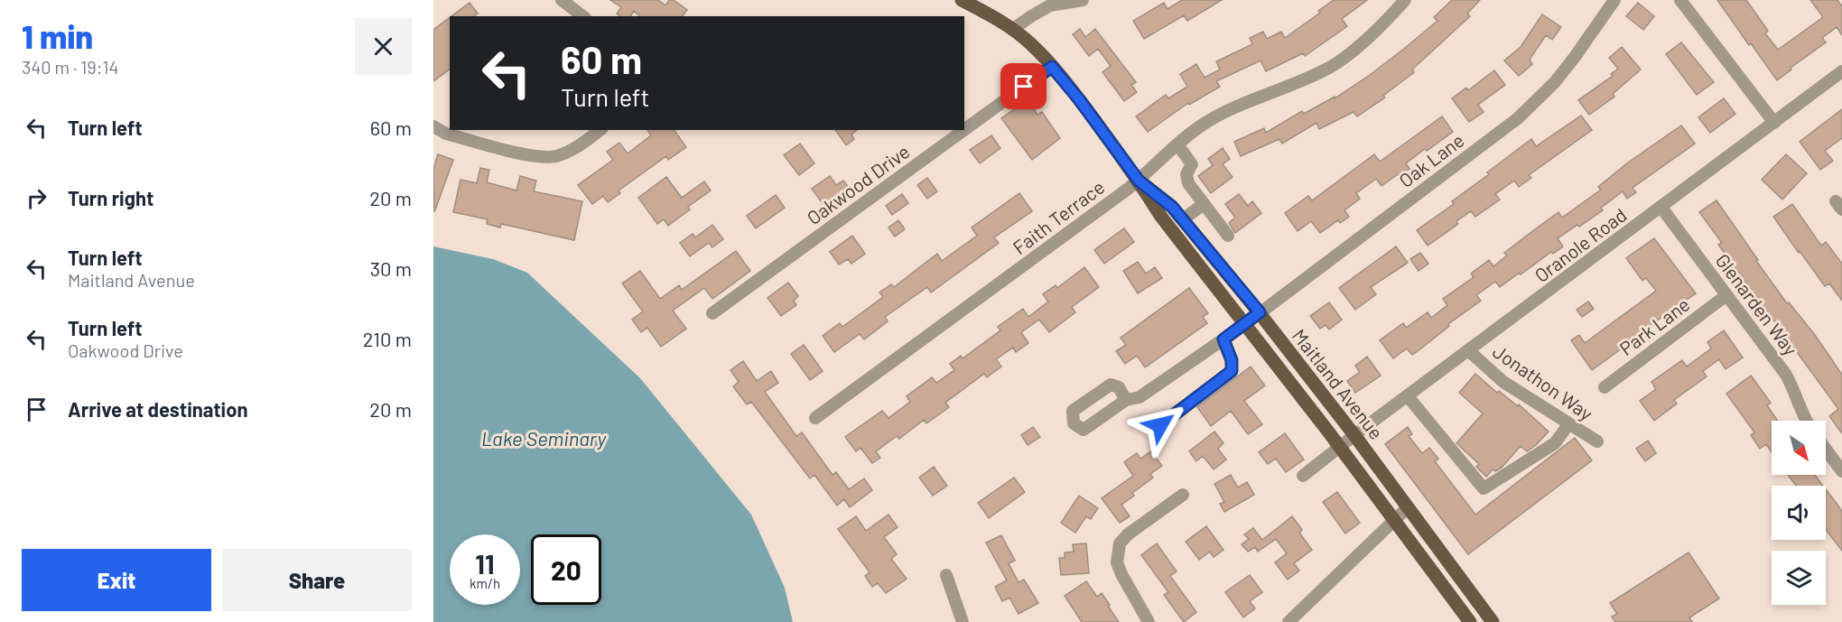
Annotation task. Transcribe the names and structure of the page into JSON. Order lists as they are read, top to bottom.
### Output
{
  "streets": {
    "main road": ["Maitland Avenue"],
    "street": [
      "Oak Lane",
      "Oakwood Drive",
      "Faith Terrace",
      "Oranole Road",
      "Glenarden Way",
      "Park Lane",
      "Jonathon Way"
    ]
  },
  "crossings": [
    ["Oak Lane", "Maitland Avenue"],
    ["Oakwood Drive", "Maitland Avenue"],
    ["Faith Terrace", "Maitland Avenue"],
    ["Oranole Road", "Glenarden Way"],
    ["Oranole Road", "Jonathon Way"],
    ["Oranole Road", "Maitland Avenue"],
    ["Glenarden Way", "Park Lane"]
  ],
  "water": ["Lake Seminary"],
  "north": "bottom right",
  "page": {
    "heading": ["1 min", "340 m · 19:14"],
    "turn": ["60 m", "Turn left"],
    "list": [
      {
        "name": "Turn left",
        "value": "60 m"
      },
      {
        "name": "Turn right",
        "value": "20 m"
      },
      {
        "name": "Turn left",
        "note": "Maitland Avenue",
        "value": "30 m"
      },
      {
        "name": "Turn left",
        "note": "Oakwood Drive",
        "value": "210 m"
      },
      {
        "name": "Arrive at destination",
        "value": "20 m"
      }
    ],
    "speed": "11 km/h",
    "limit": "20",
    "buttons": ["Exit", "Share"]
  }
}
